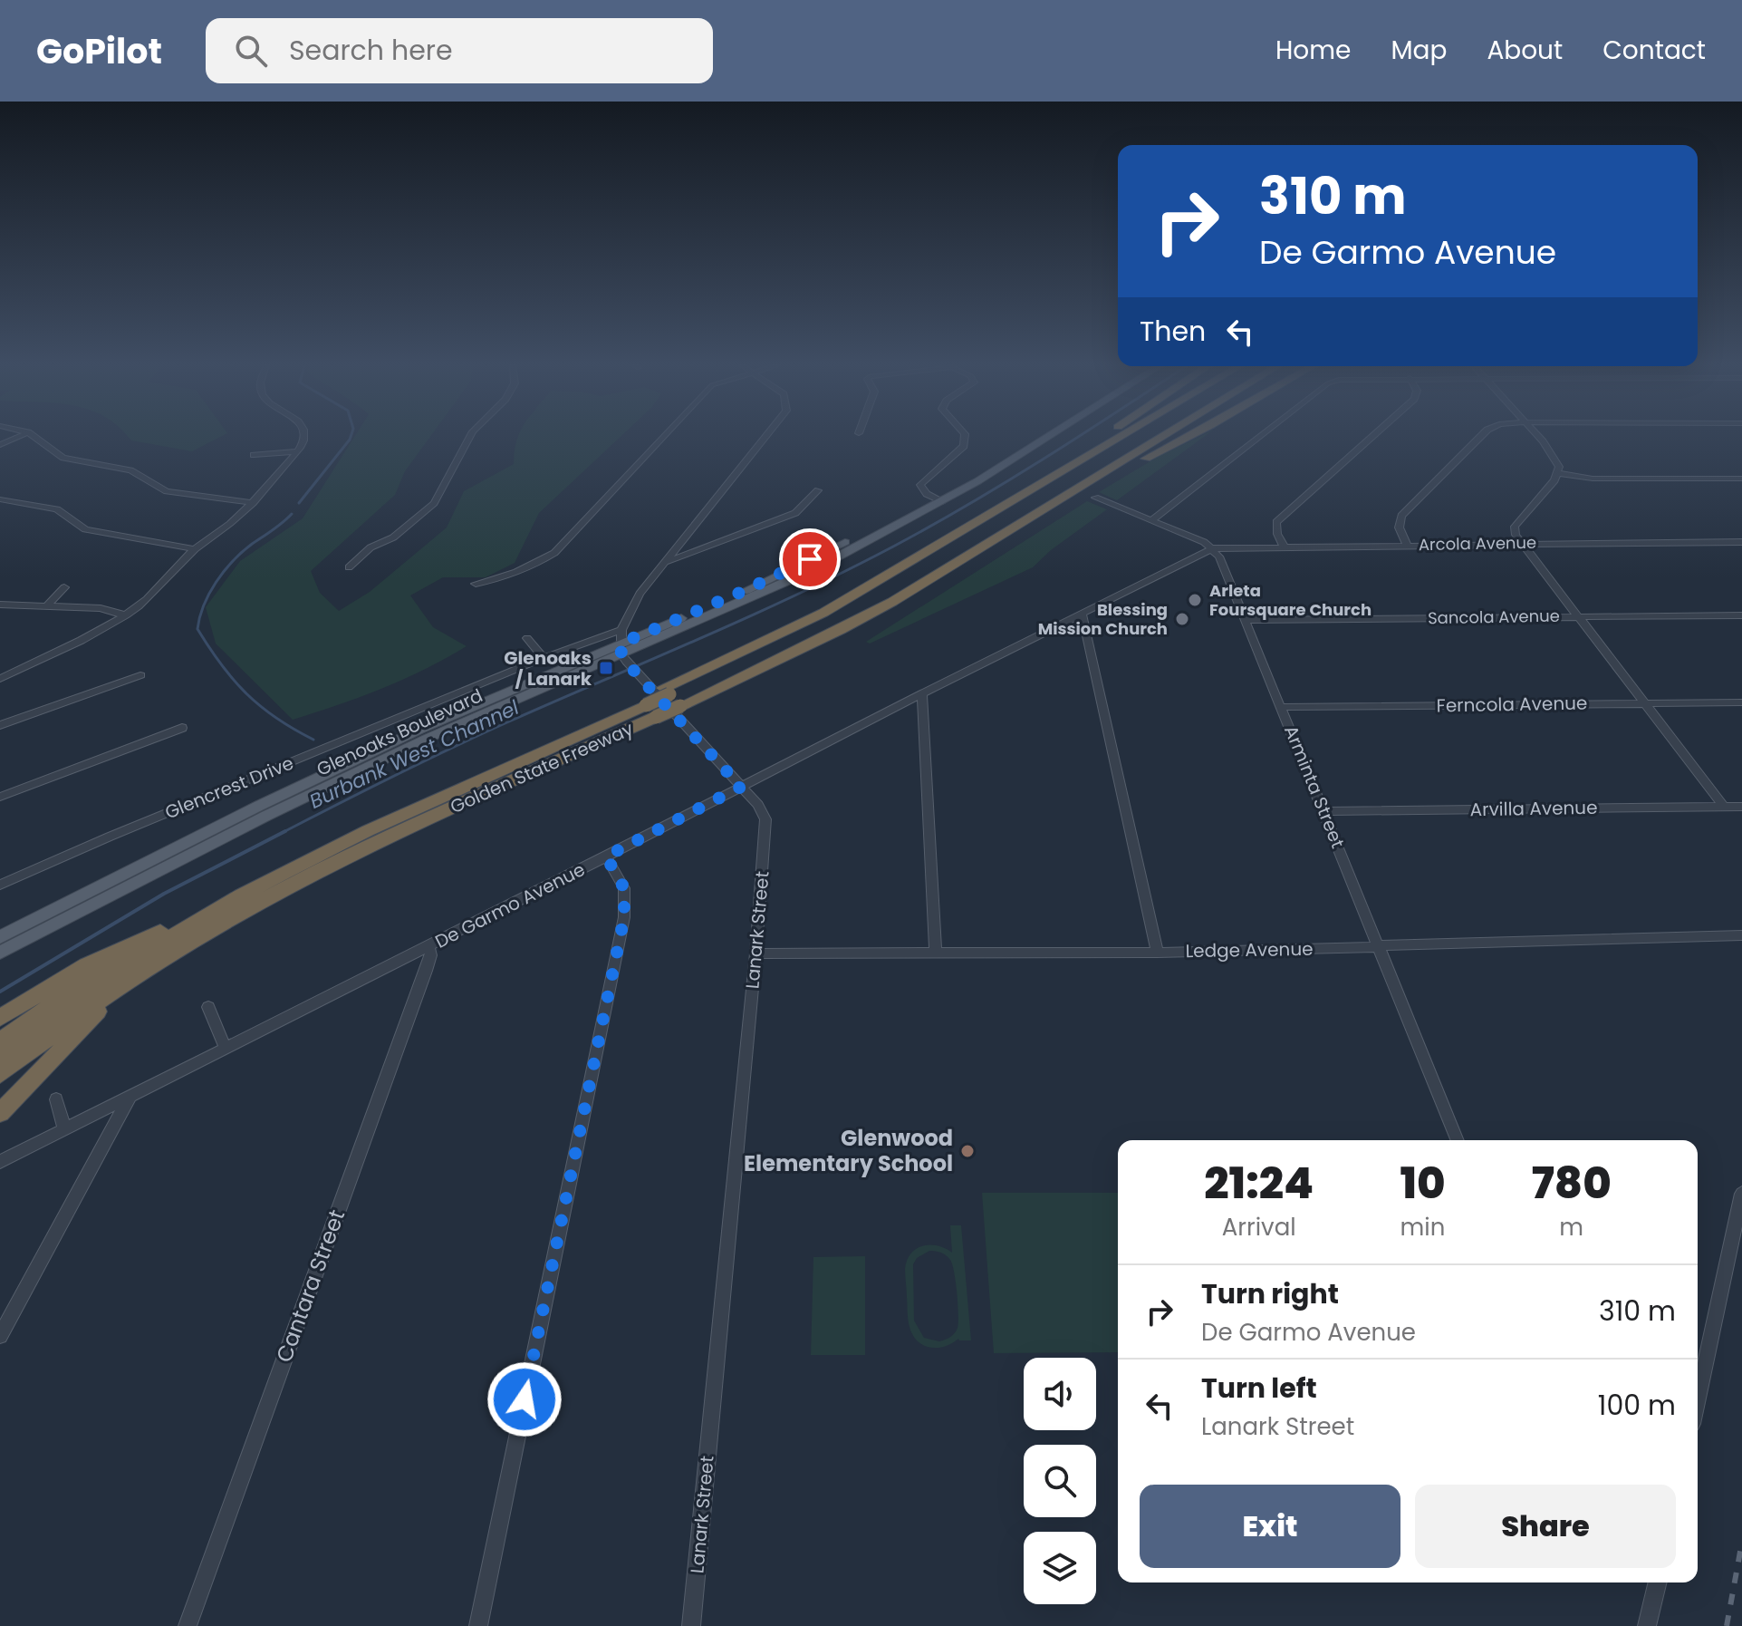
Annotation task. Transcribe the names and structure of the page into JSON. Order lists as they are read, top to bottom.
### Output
{
  "streets": {
    "highway": ["Golden State Freeway"],
    "main road": ["Glenoaks Boulevard"],
    "street": [
      "Arcola Avenue",
      "Sancola Avenue",
      "Ferncola Avenue",
      "Arminta Street",
      "Glencrest Drive",
      "Arvilla Avenue",
      "De Garmo Avenue",
      "Lanark Street",
      "Ledge Avenue",
      "Cantara Street"
    ]
  },
  "crossings": [
    ["Arcola Avenue", "Arminta Street"],
    ["Arcola Avenue", "De Garmo Avenue"],
    ["Sancola Avenue", "Arminta Street"],
    ["Ferncola Avenue", "Arminta Street"],
    ["Glenoaks Boulevard", "Glencrest Drive"],
    ["Glenoaks Boulevard", "Lanark Street"],
    ["Arminta Street", "Arvilla Avenue"],
    ["Arminta Street", "De Garmo Avenue"],
    ["Arminta Street", "Ledge Avenue"],
    ["Glencrest Drive", "Lanark Street"],
    ["De Garmo Avenue", "Lanark Street"],
    ["De Garmo Avenue", "Cantara Street"],
    ["Lanark Street", "Ledge Avenue"]
  ],
  "water": ["Burbank West Channel"],
  "places": {
    "other": ["Arleta Foursquare Church", "Blessing Mission Church", "Glenwood Elementary School"],
    "transit": ["Glenoaks / Lanark"]
  },
  "page": {
    "header": "GoPilot",
    "search": "Search here",
    "nav": [
      "Home",
      "Map",
      "About",
      "Contact"
    ],
    "turn": ["310 m", "De Garmo Avenue"],
    "then": "Then",
    "eta": [
      "21:24",
      "Arrival",
      "10",
      "min",
      "780",
      "m"
    ],
    "list": [
      {
        "name": "Turn right",
        "note": "De Garmo Avenue",
        "value": "310 m"
      },
      {
        "name": "Turn left",
        "note": "Lanark Street",
        "value": "100 m"
      }
    ],
    "buttons": ["Exit", "Share"]
  }
}
